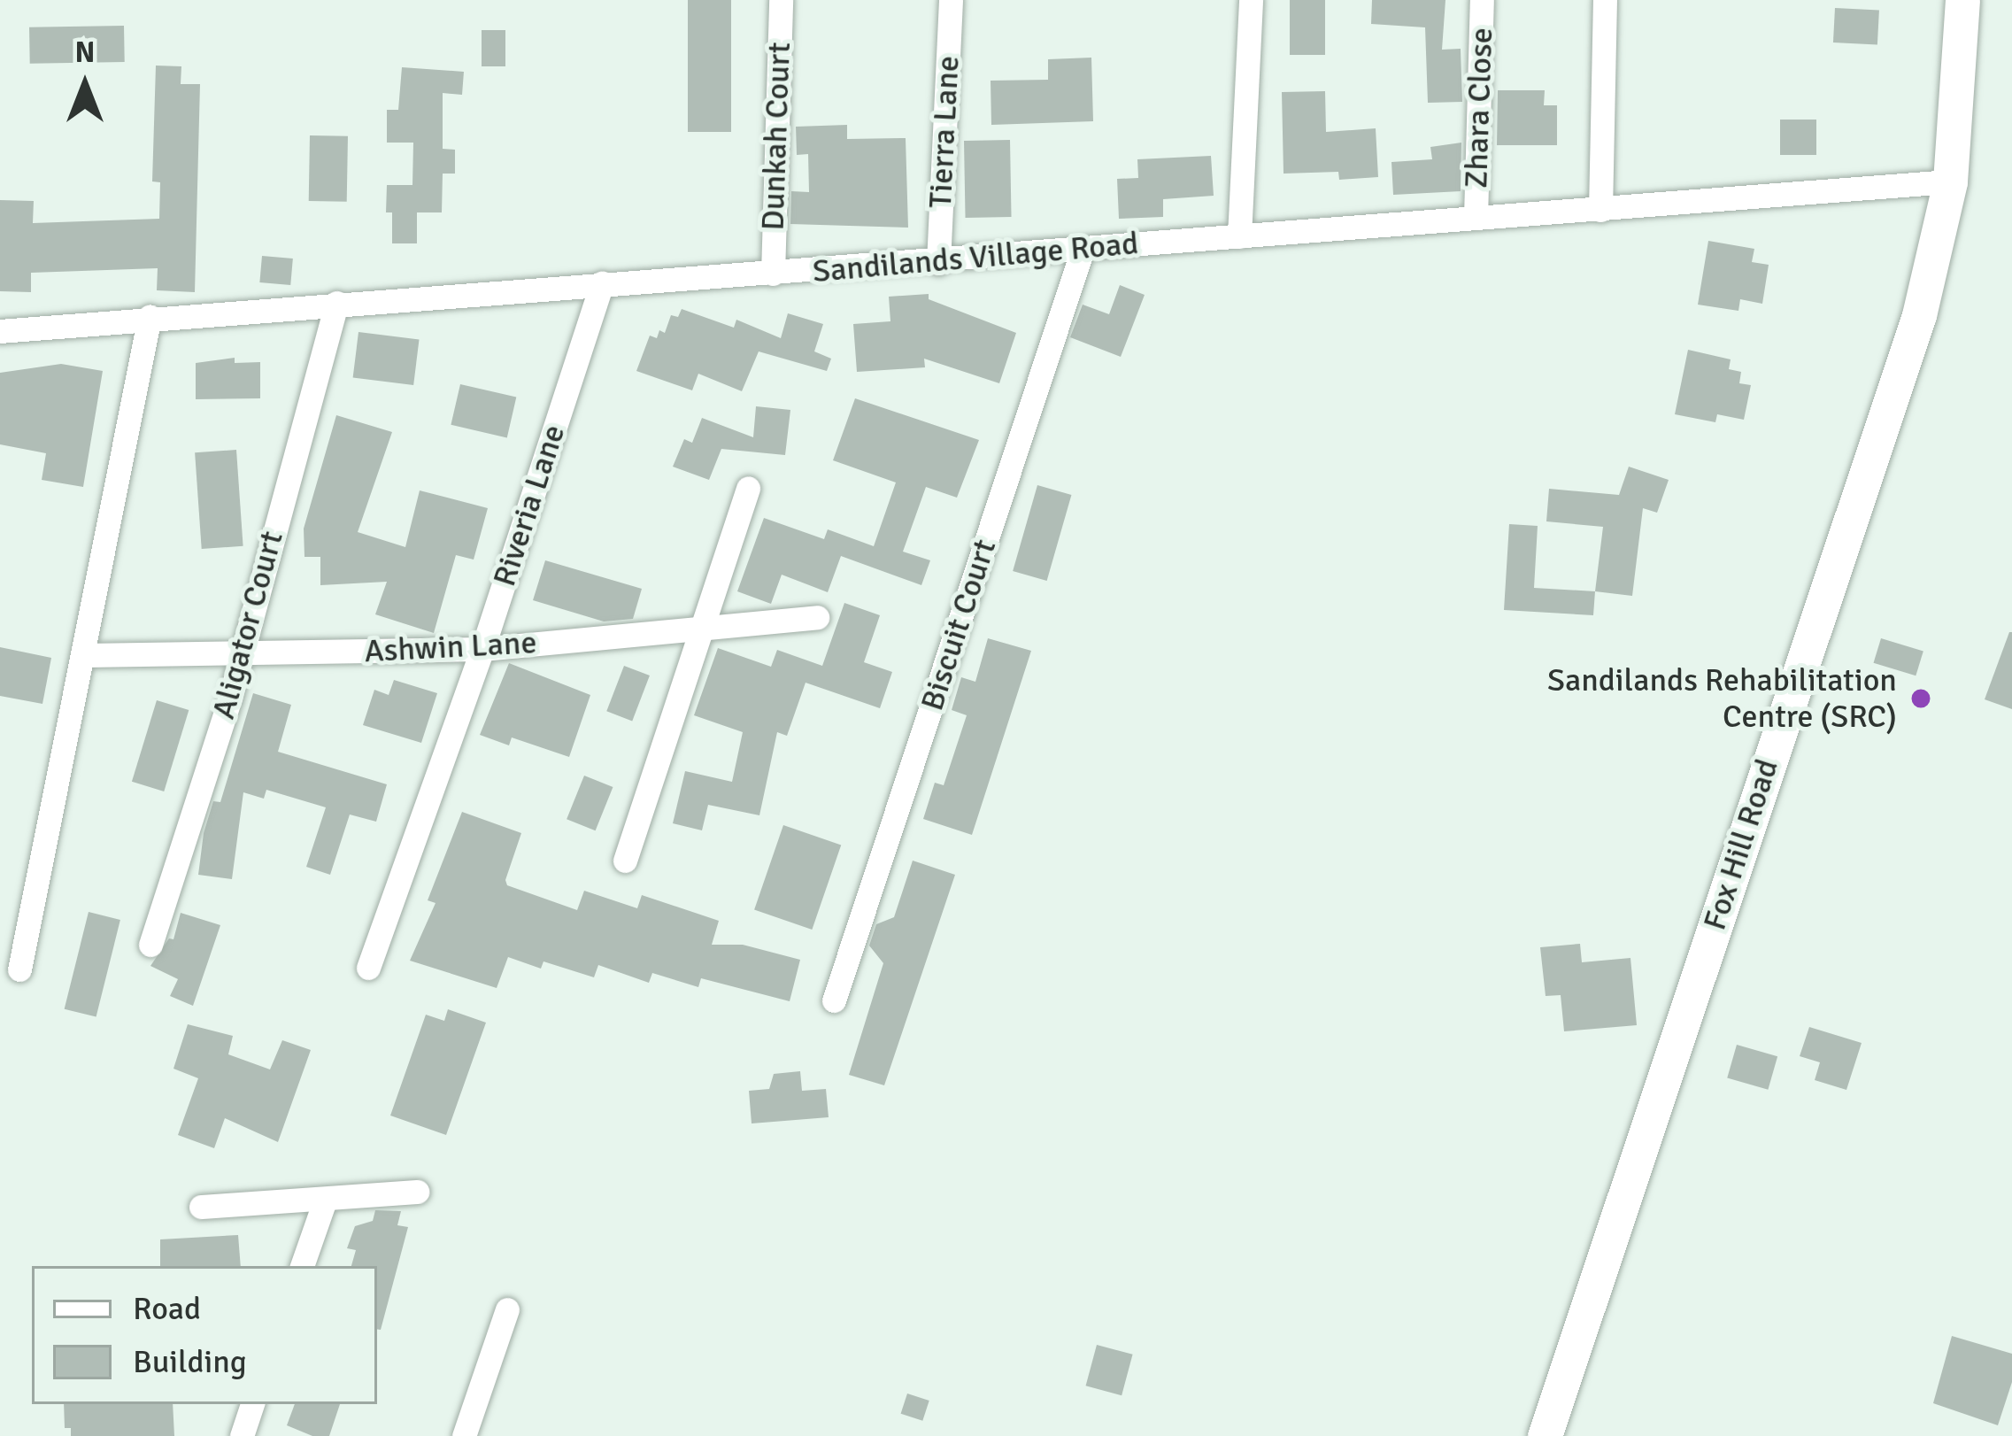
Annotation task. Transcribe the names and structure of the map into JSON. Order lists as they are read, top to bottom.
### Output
{
  "streets": {
    "main road": ["Fox Hill Road"],
    "street": [
      "Zhara Close",
      "Tierra Lane",
      "Dunkah Court",
      "Sandilands Village Road",
      "Riveria Lane",
      "Aligator Court",
      "Biscuit Court",
      "Ashwin Lane"
    ]
  },
  "crossings": [
    ["Zhara Close", "Sandilands Village Road"],
    ["Tierra Lane", "Sandilands Village Road"],
    ["Dunkah Court", "Sandilands Village Road"],
    ["Sandilands Village Road", "Riveria Lane"],
    ["Sandilands Village Road", "Aligator Court"],
    ["Sandilands Village Road", "Biscuit Court"],
    ["Sandilands Village Road", "Fox Hill Road"],
    ["Riveria Lane", "Ashwin Lane"],
    ["Aligator Court", "Ashwin Lane"]
  ],
  "places": ["Sandilands Rehabilitation Centre (SRC)"],
  "legend": ["Road", "Building"],
  "north": "top"
}
